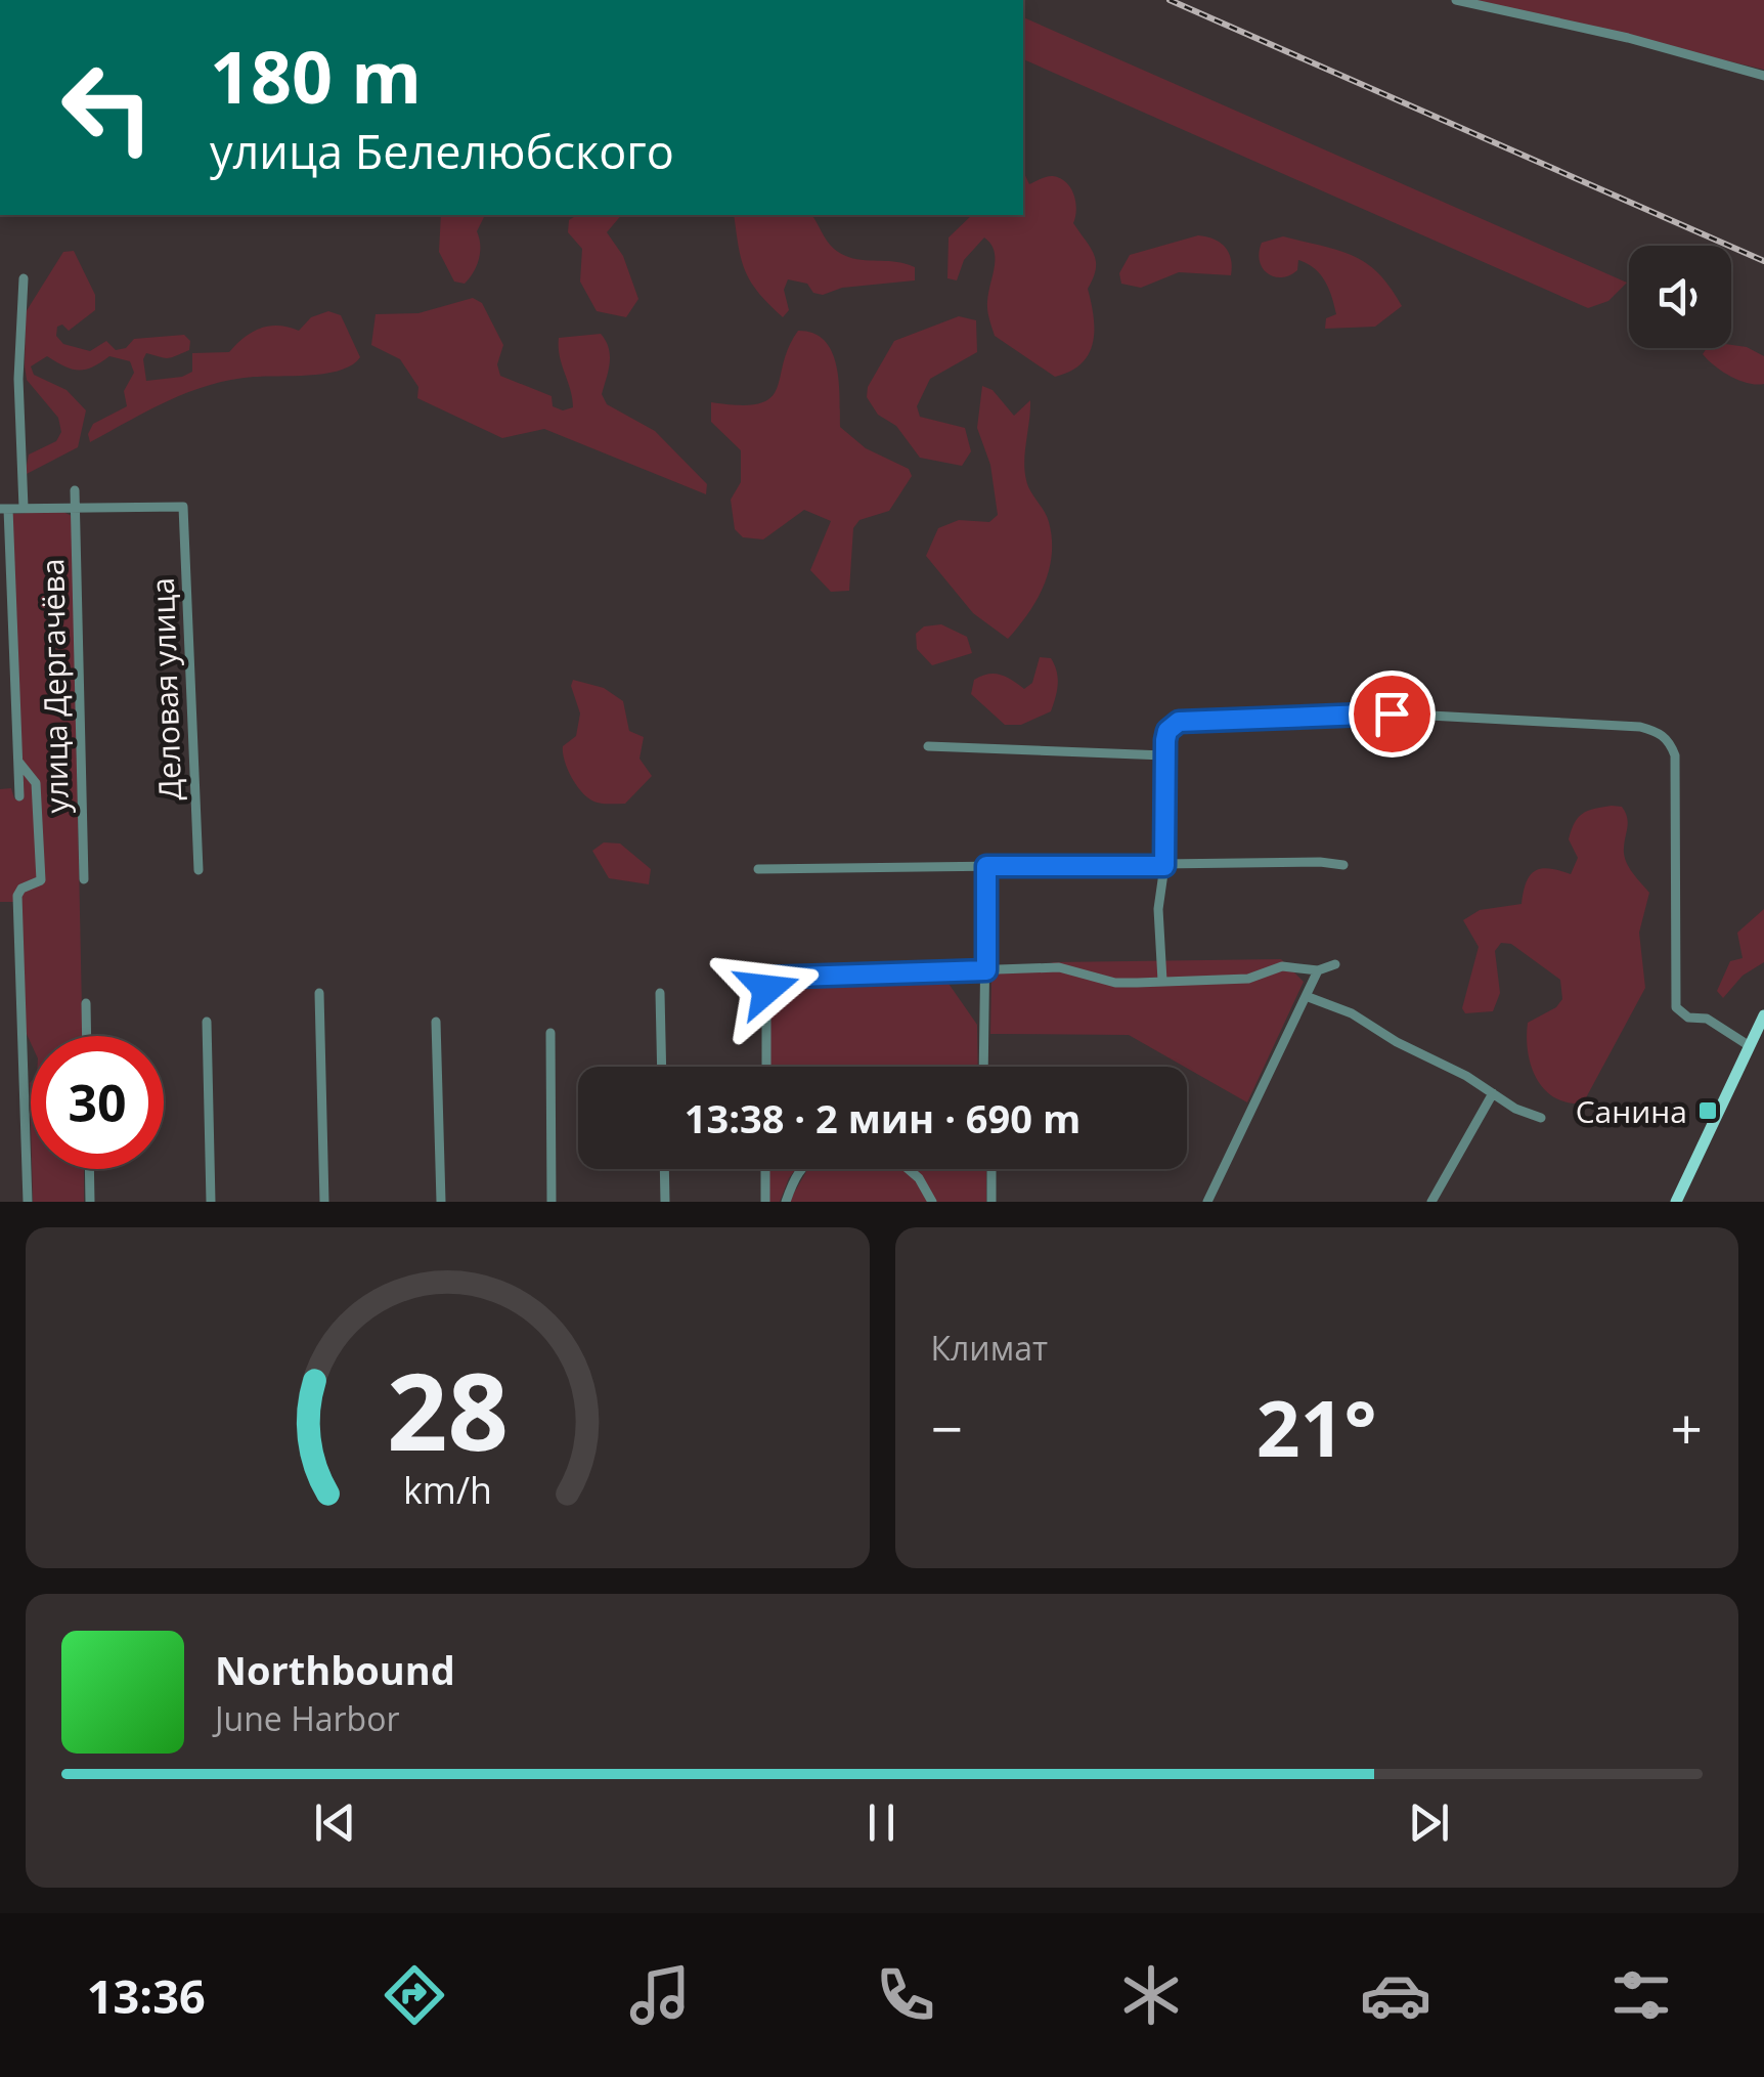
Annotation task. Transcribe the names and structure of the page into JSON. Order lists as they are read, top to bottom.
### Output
{
  "streets": {
    "street": ["улица Дергачёва", "Деловая улица"]
  },
  "crossings": [
    ["улица Дергачёва", "Деловая улица"]
  ],
  "places": {
    "transit": ["Санина"]
  },
  "page": {
    "turn": ["180 m", "улица Белелюбского"],
    "limit": "30",
    "trip": "13:38 · 2 мин · 690 m",
    "tile": "Климат",
    "heat": ["−", "21°", "+"],
    "song": ["Northbound", "June Harbor"],
    "tabs": "13:36",
    "gauge": ["28", "km/h"]
  }
}
